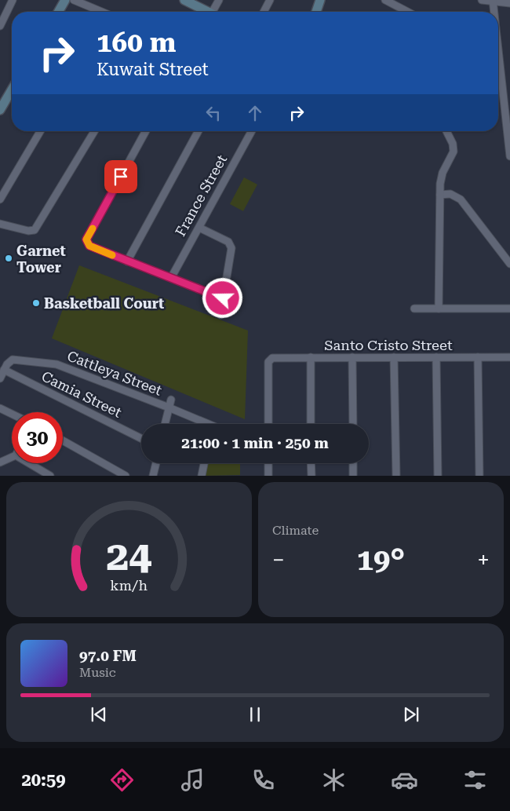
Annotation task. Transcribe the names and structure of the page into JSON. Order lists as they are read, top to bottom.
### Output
{
  "streets": {
    "street": [
      "France Street",
      "Santo Cristo Street",
      "Cattleya Street",
      "Camia Street"
    ]
  },
  "crossings": [
    ["Cattleya Street", "Camia Street"]
  ],
  "places": ["Garnet Tower", "Basketball Court"],
  "page": {
    "turn": ["160 m", "Kuwait Street"],
    "limit": "30",
    "trip": "21:00 · 1 min · 250 m",
    "tile": "Climate",
    "heat": ["−", "19°", "+"],
    "song": ["97.0 FM", "Music"],
    "tabs": "20:59",
    "gauge": ["24", "km/h"]
  }
}
